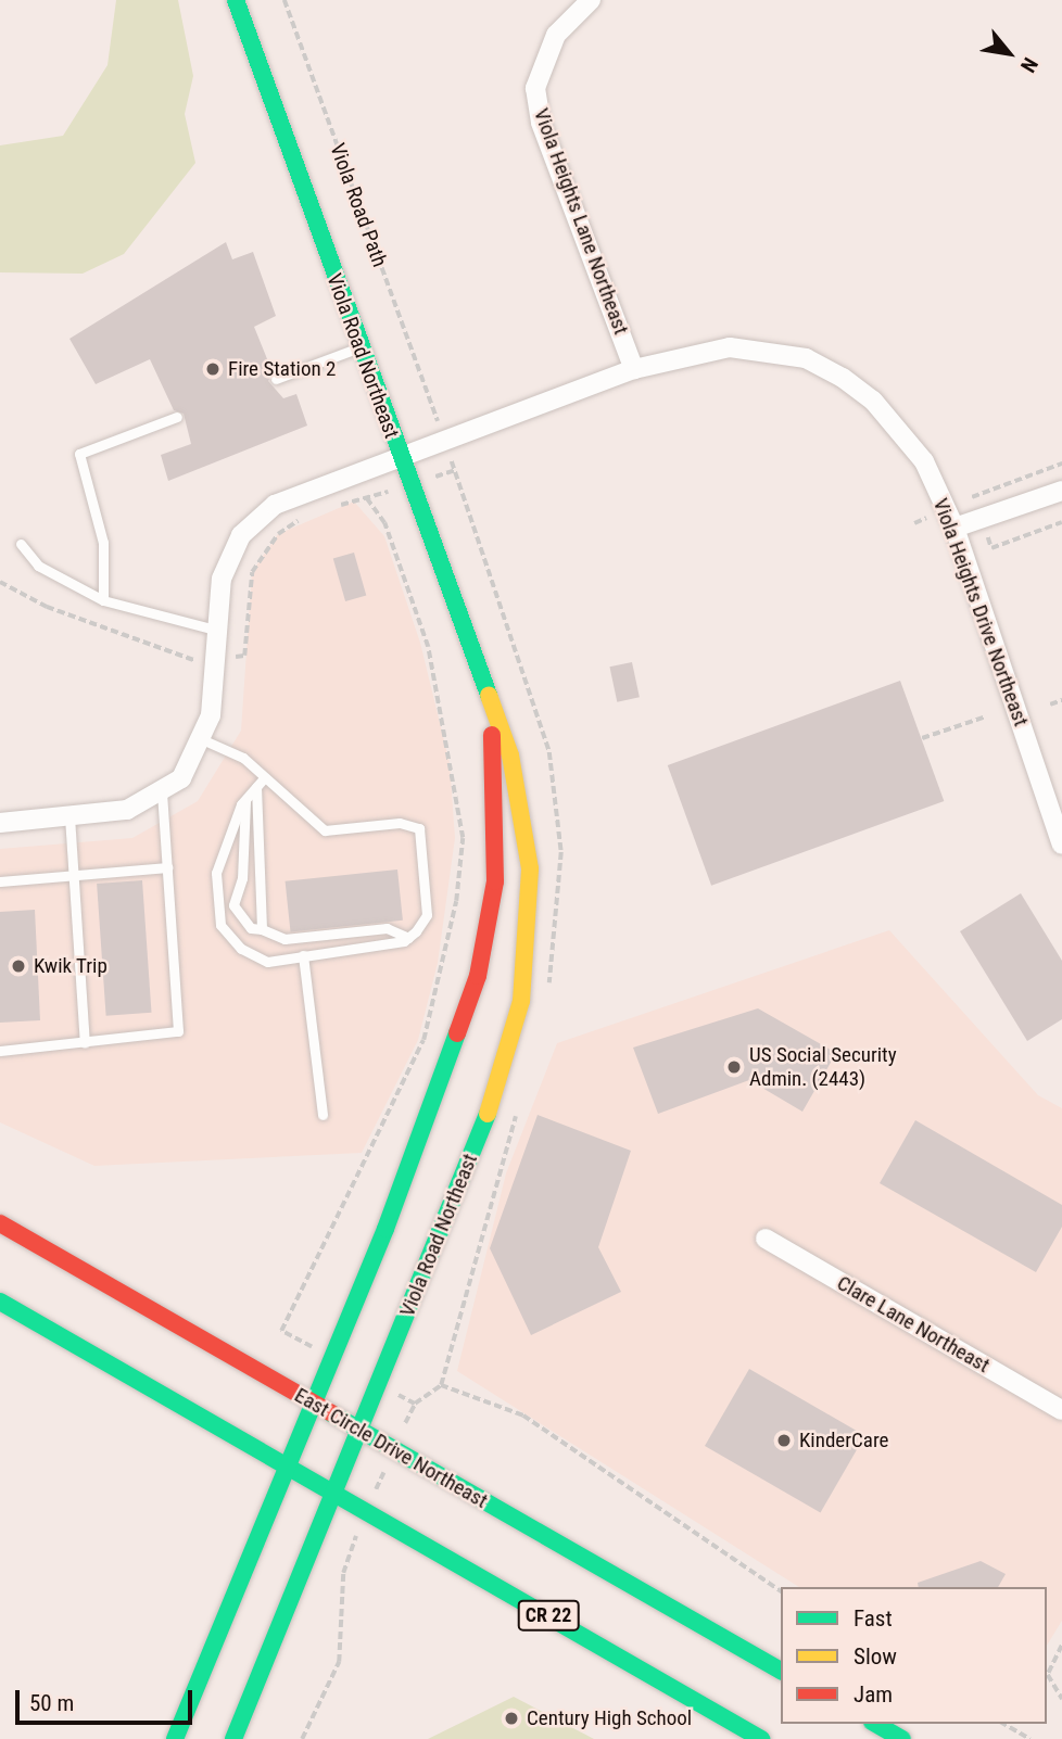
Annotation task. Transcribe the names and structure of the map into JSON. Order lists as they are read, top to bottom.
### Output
{
  "streets": {
    "main road": ["Viola Road Northeast", "East Circle Drive Northeast", "CR 22"],
    "street": ["Viola Heights Lane Northeast", "Viola Heights Drive Northeast", "Clare Lane Northeast"],
    "path": ["Viola Road Path"]
  },
  "crossings": [
    ["Viola Heights Lane Northeast", "Viola Heights Drive Northeast"],
    ["Viola Road Northeast", "Viola Heights Drive Northeast"],
    ["Viola Road Northeast", "East Circle Drive Northeast"],
    ["Viola Road Northeast", "CR 22"]
  ],
  "places": [
    "Fire Station 2",
    "Kwik Trip",
    "US Social Security Admin. (2443)",
    "KinderCare",
    "Century High School"
  ],
  "legend": ["Fast", "Slow", "Jam"],
  "scale_bar": "50 m",
  "north": "bottom right"
}
